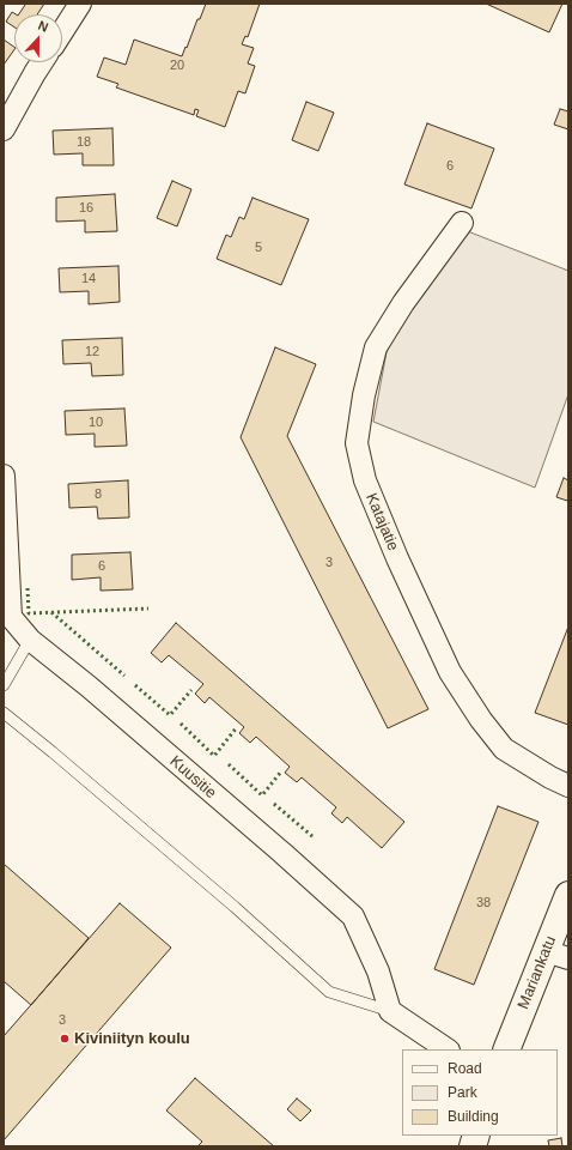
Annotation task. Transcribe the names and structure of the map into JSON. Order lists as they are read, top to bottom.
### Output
{
  "streets": {
    "street": ["Katajatie", "Kuusitie", "Mariankatu"]
  },
  "places": ["Kiviniityn koulu"],
  "house_numbers": [
    "20",
    "18",
    "6",
    "16",
    "5",
    "14",
    "12",
    "10",
    "8",
    "3",
    "6",
    "38",
    "3"
  ],
  "legend": ["Road", "Park", "Building"],
  "north": "top"
}
